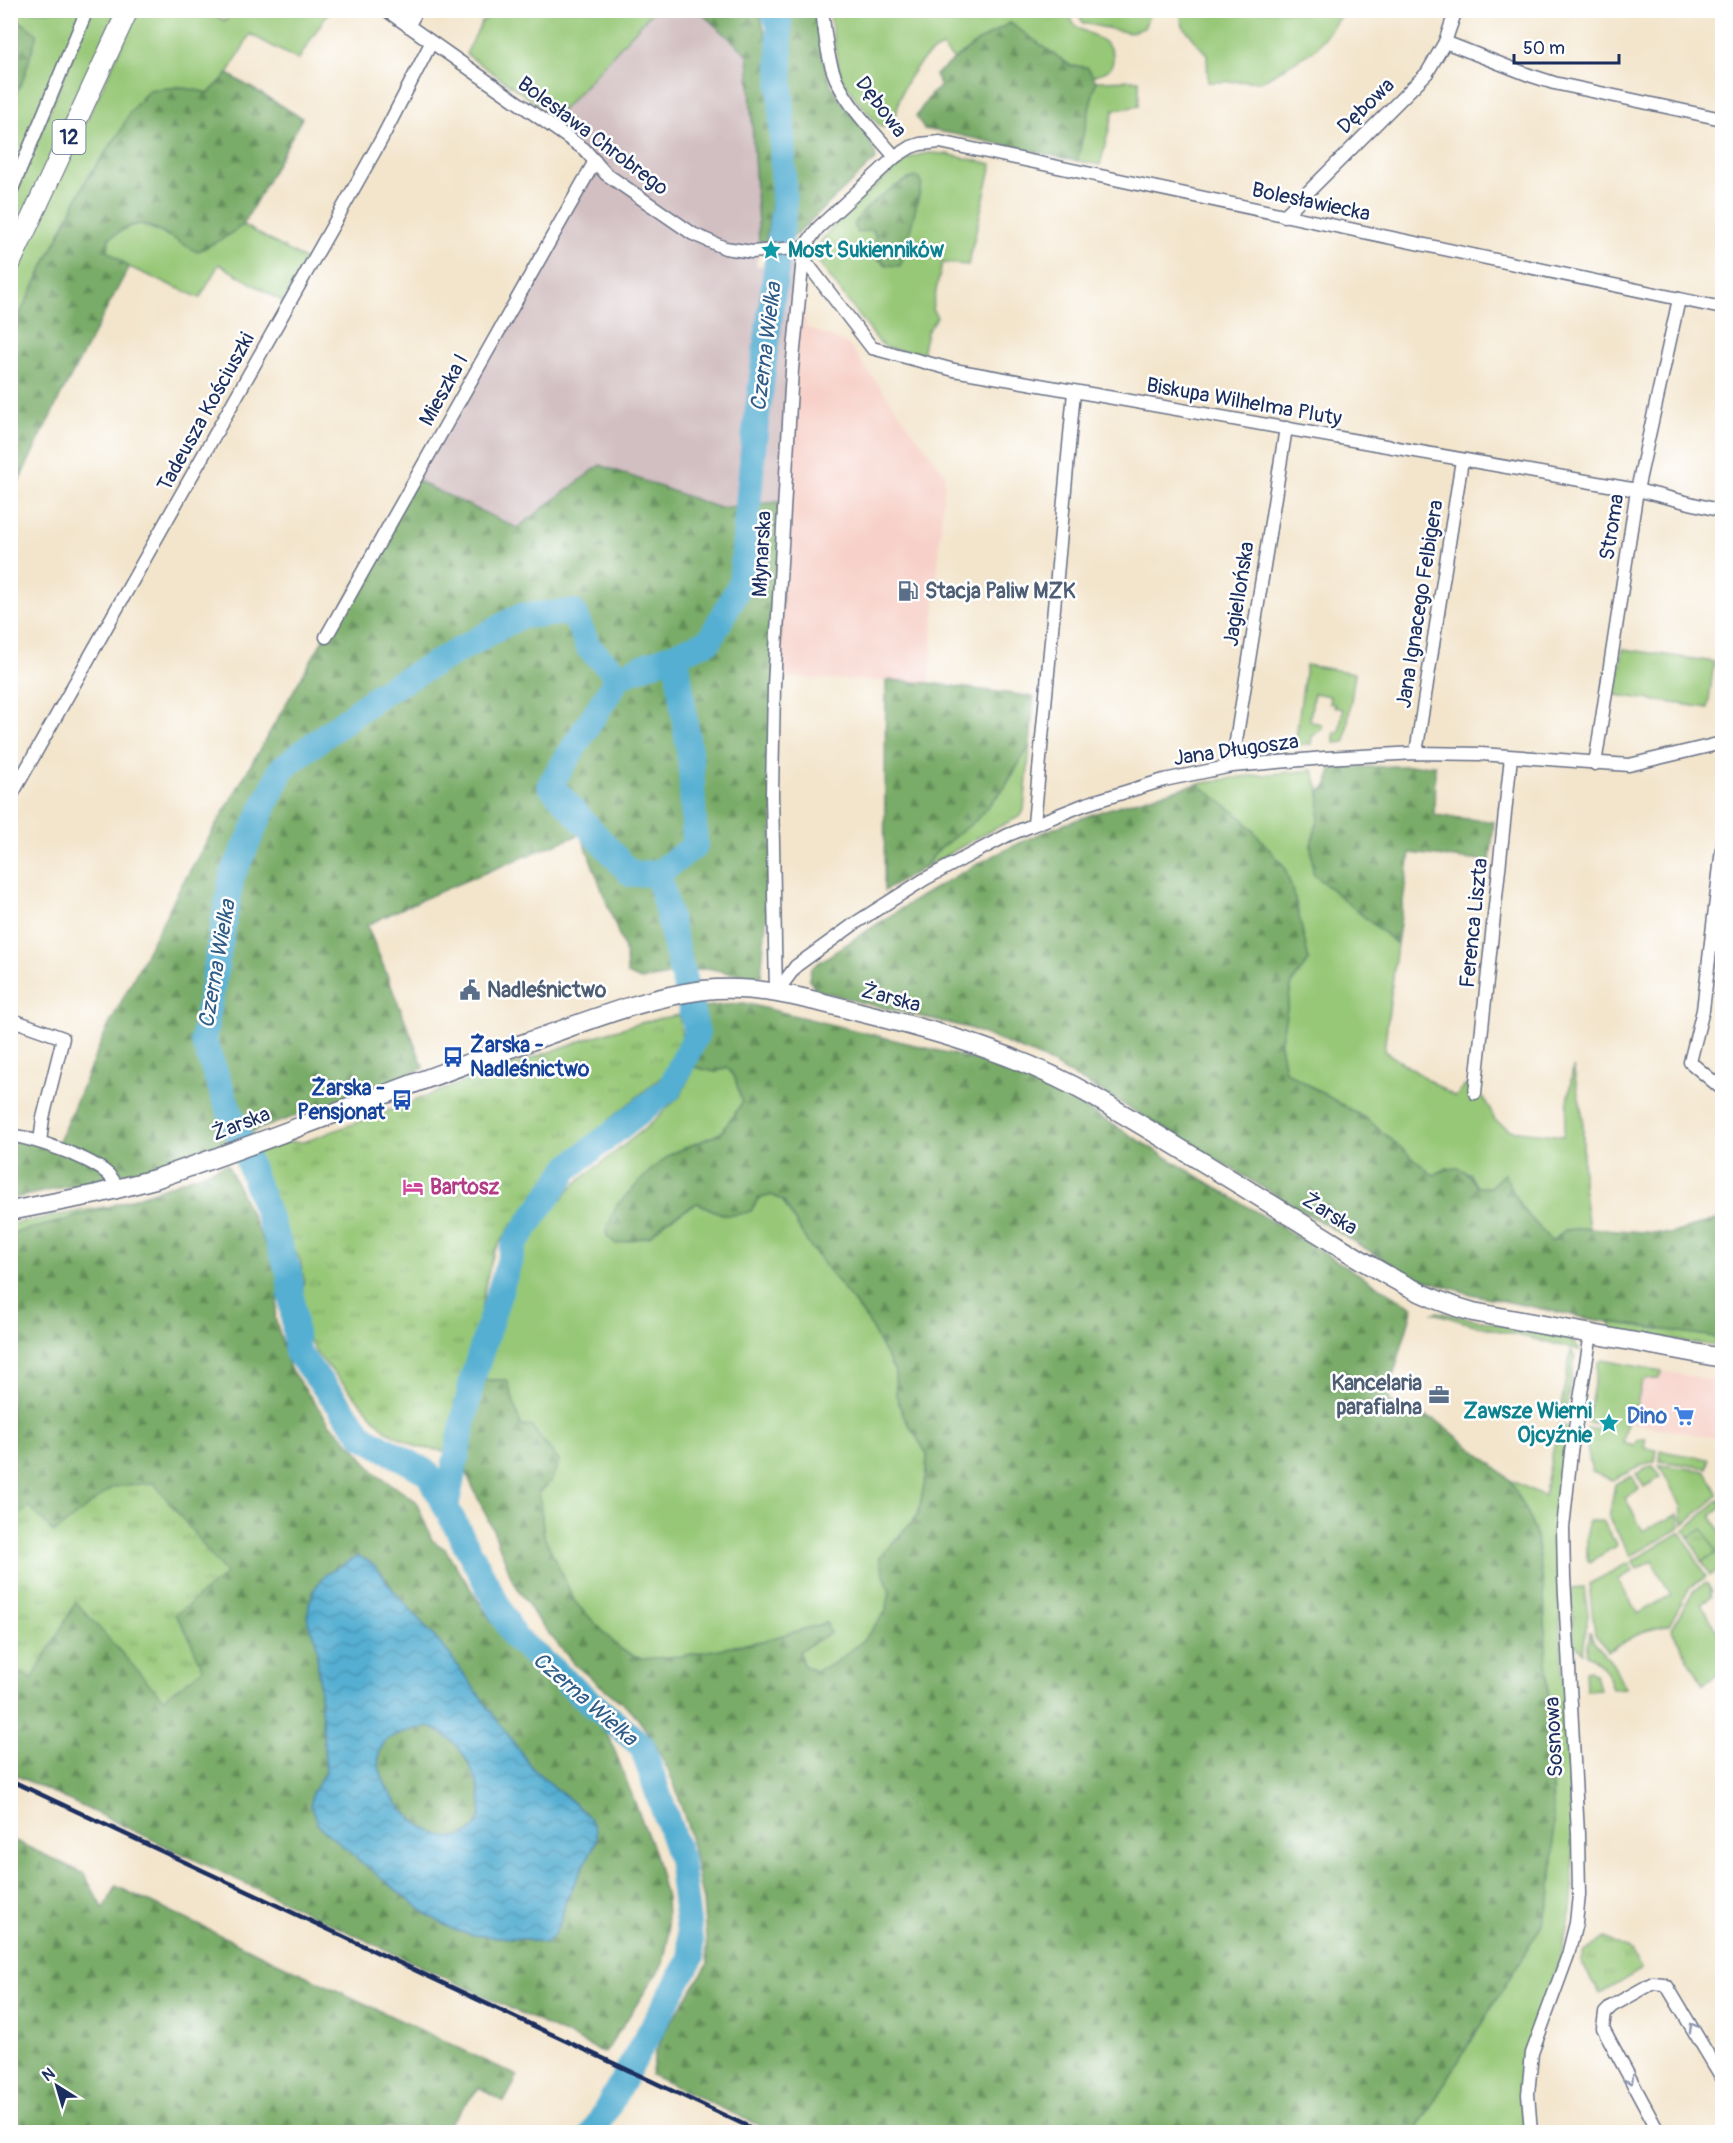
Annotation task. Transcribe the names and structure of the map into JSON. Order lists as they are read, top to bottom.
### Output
{
  "streets": {
    "main road": ["12"],
    "street": [
      "Dębowa",
      "Bolesława Chrobrego",
      "Bolesławiecka",
      "Mieszka I",
      "Biskupa Wilhelma Pluty",
      "Tadeusza Kościuszki",
      "Stroma",
      "Młynarska",
      "Jagiellońska",
      "Jana Ignacego Felbigera",
      "Jana Długosza",
      "Ferenca Liszta",
      "Żarska",
      "Sosnowa"
    ]
  },
  "crossings": [
    ["Dębowa", "Bolesławiecka"],
    ["Bolesława Chrobrego", "Mieszka I"],
    ["Bolesława Chrobrego", "Biskupa Wilhelma Pluty"],
    ["Bolesława Chrobrego", "Tadeusza Kościuszki"],
    ["Bolesława Chrobrego", "Młynarska"],
    ["Bolesławiecka", "Stroma"],
    ["Biskupa Wilhelma Pluty", "Stroma"],
    ["Biskupa Wilhelma Pluty", "Młynarska"],
    ["Biskupa Wilhelma Pluty", "Jagiellońska"],
    ["Biskupa Wilhelma Pluty", "Jana Ignacego Felbigera"],
    ["Stroma", "Jana Długosza"],
    ["Młynarska", "Jana Długosza"],
    ["Młynarska", "Żarska"],
    ["Jagiellońska", "Jana Długosza"],
    ["Jana Ignacego Felbigera", "Jana Długosza"],
    ["Jana Długosza", "Ferenca Liszta"],
    ["Jana Długosza", "Żarska"],
    ["Żarska", "Sosnowa"]
  ],
  "water": ["Czerna Wielka"],
  "places": {
    "place": ["Most Sukienników", "Zawsze Wierni Ojcyźnie"],
    "fuel station": ["Stacja Paliw MZK"],
    "public building": ["Nadleśnictwo"],
    "bus stop": ["Żarska - Nadleśnictwo", "Żarska - Pensjonat"],
    "hotel": ["Bartosz"],
    "office": ["Kancelaria parafialna"],
    "supermarket": ["Dino"]
  },
  "scale_bar": "50 m",
  "north": "top left"
}
